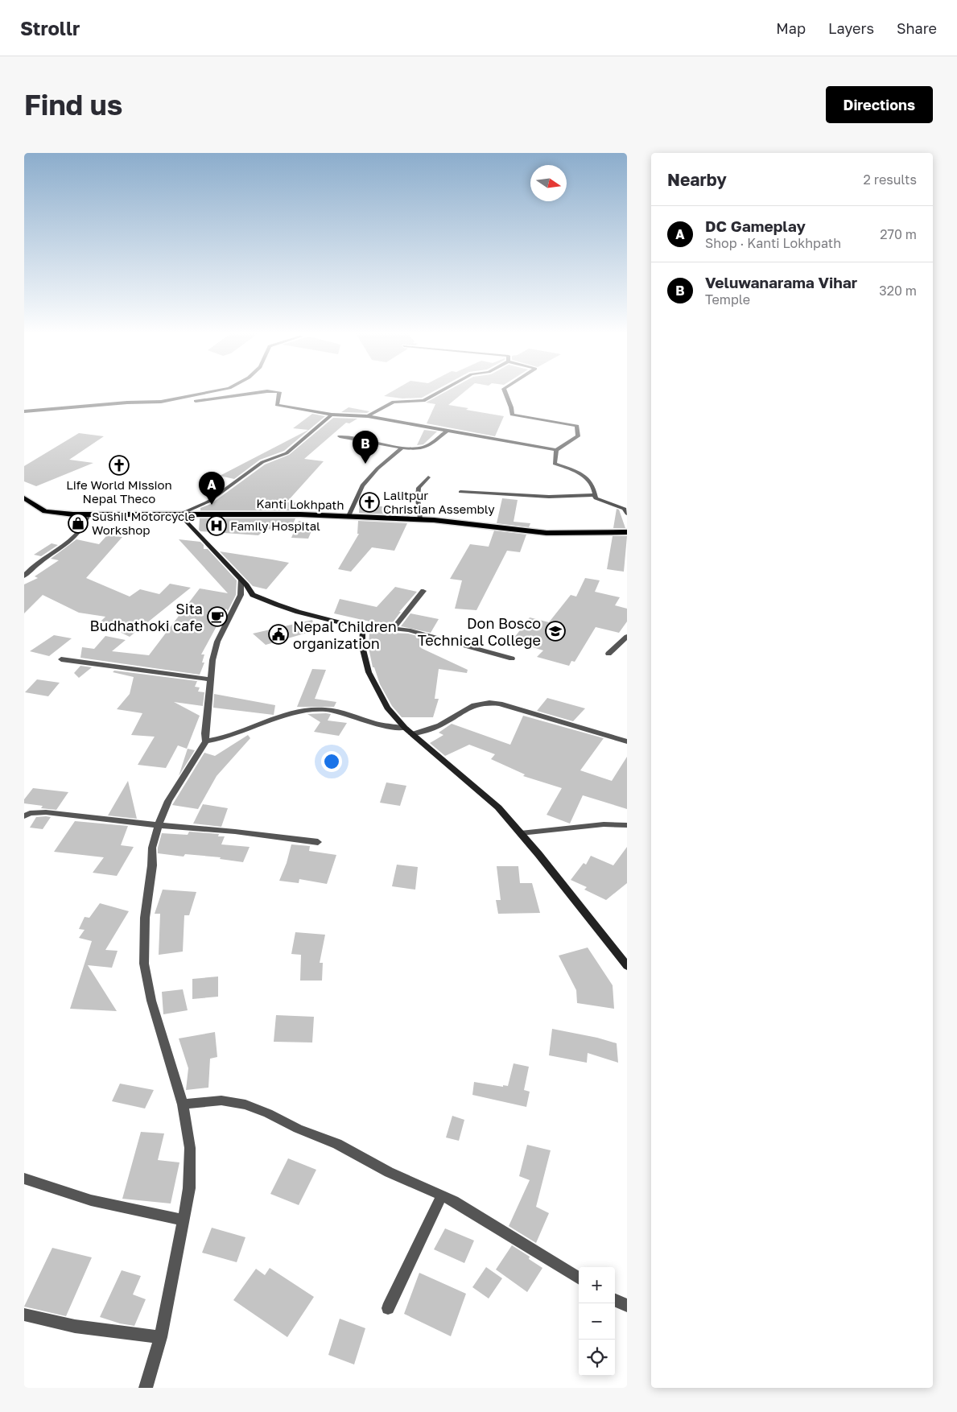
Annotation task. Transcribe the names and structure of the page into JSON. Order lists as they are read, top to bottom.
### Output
{
  "streets": {
    "main road": ["Kanti Lokhpath"]
  },
  "places": {
    "church": ["Life World Mission Nepal Theco", "Lalitpur Christian Assembly"],
    "shop": ["Sushil Motorcycle Workshop"],
    "hospital": ["Family Hospital"],
    "cafe": ["Sita Budhathoki cafe"],
    "school or university": ["Don Bosco Technical College"],
    "public building": ["Nepal Children organization"]
  },
  "north": "right",
  "page": {
    "header": "Strollr",
    "nav": ["Map", "Layers", "Share"],
    "buttons": "Directions",
    "title": "Find us",
    "heading": ["Nearby", "2 results"],
    "list": [
      {
        "mark": "A",
        "name": "DC Gameplay",
        "note": "Shop · Kanti Lokhpath",
        "value": "270 m"
      },
      {
        "mark": "B",
        "name": "Veluwanarama Vihar",
        "note": "Temple",
        "value": "320 m"
      }
    ],
    "pins": ["B", "A"],
    "map_buttons": ["+", "−"]
  }
}
